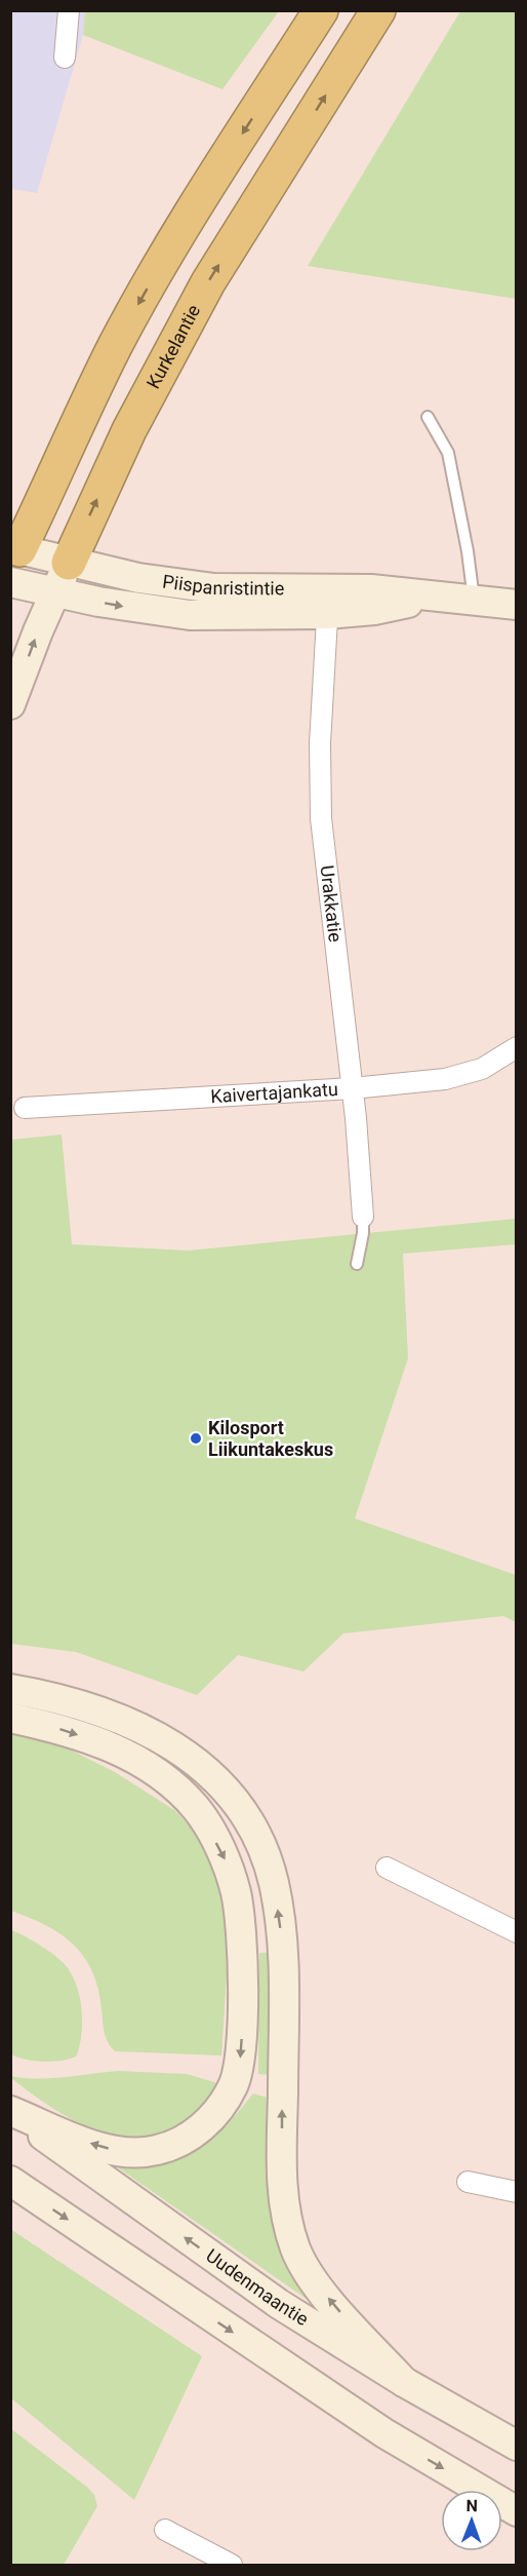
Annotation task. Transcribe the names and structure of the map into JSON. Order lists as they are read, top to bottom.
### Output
{
  "streets": {
    "highway": ["Kurkelantie"],
    "main road": ["Piispanristintie", "Uudenmaantie"],
    "street": ["Urakkatie", "Kaivertajankatu"]
  },
  "crossings": [
    ["Kurkelantie", "Piispanristintie"],
    ["Piispanristintie", "Urakkatie"],
    ["Urakkatie", "Kaivertajankatu"]
  ],
  "places": ["Kilosport Liikuntakeskus"],
  "north": "top"
}
